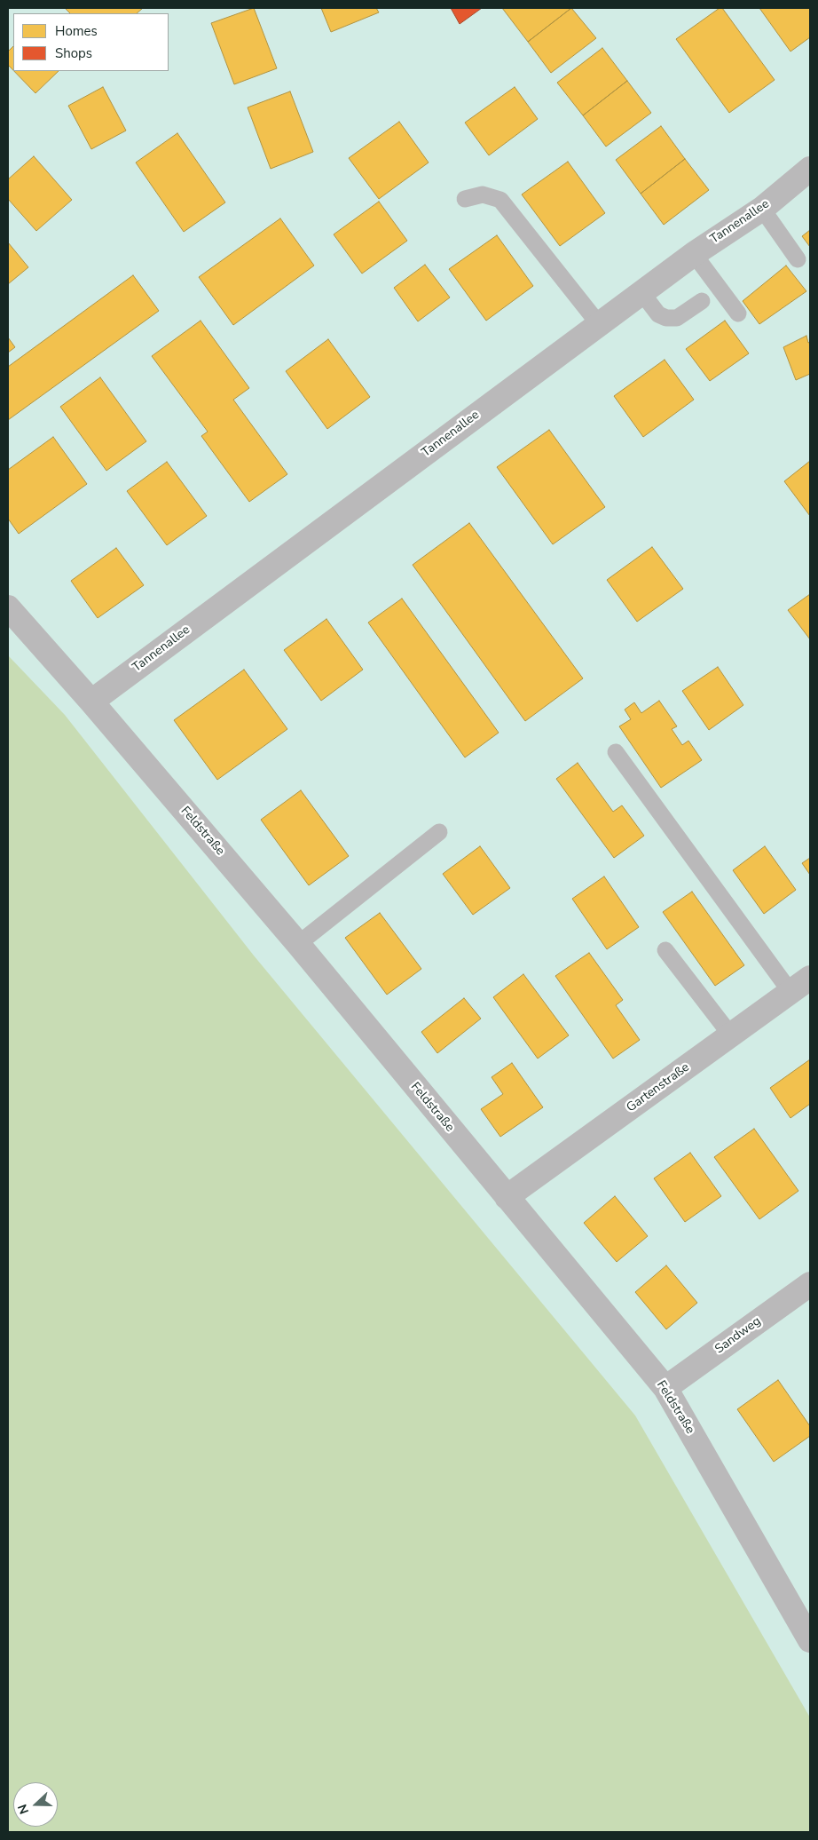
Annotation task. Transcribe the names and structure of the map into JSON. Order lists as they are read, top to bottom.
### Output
{
  "streets": {
    "street": [
      "Tannenallee",
      "Feldstraße",
      "Gartenstraße",
      "Sandweg"
    ]
  },
  "crossings": [
    ["Tannenallee", "Feldstraße"],
    ["Feldstraße", "Gartenstraße"],
    ["Feldstraße", "Sandweg"]
  ],
  "legend": ["Homes", "Shops"],
  "north": "left"
}
